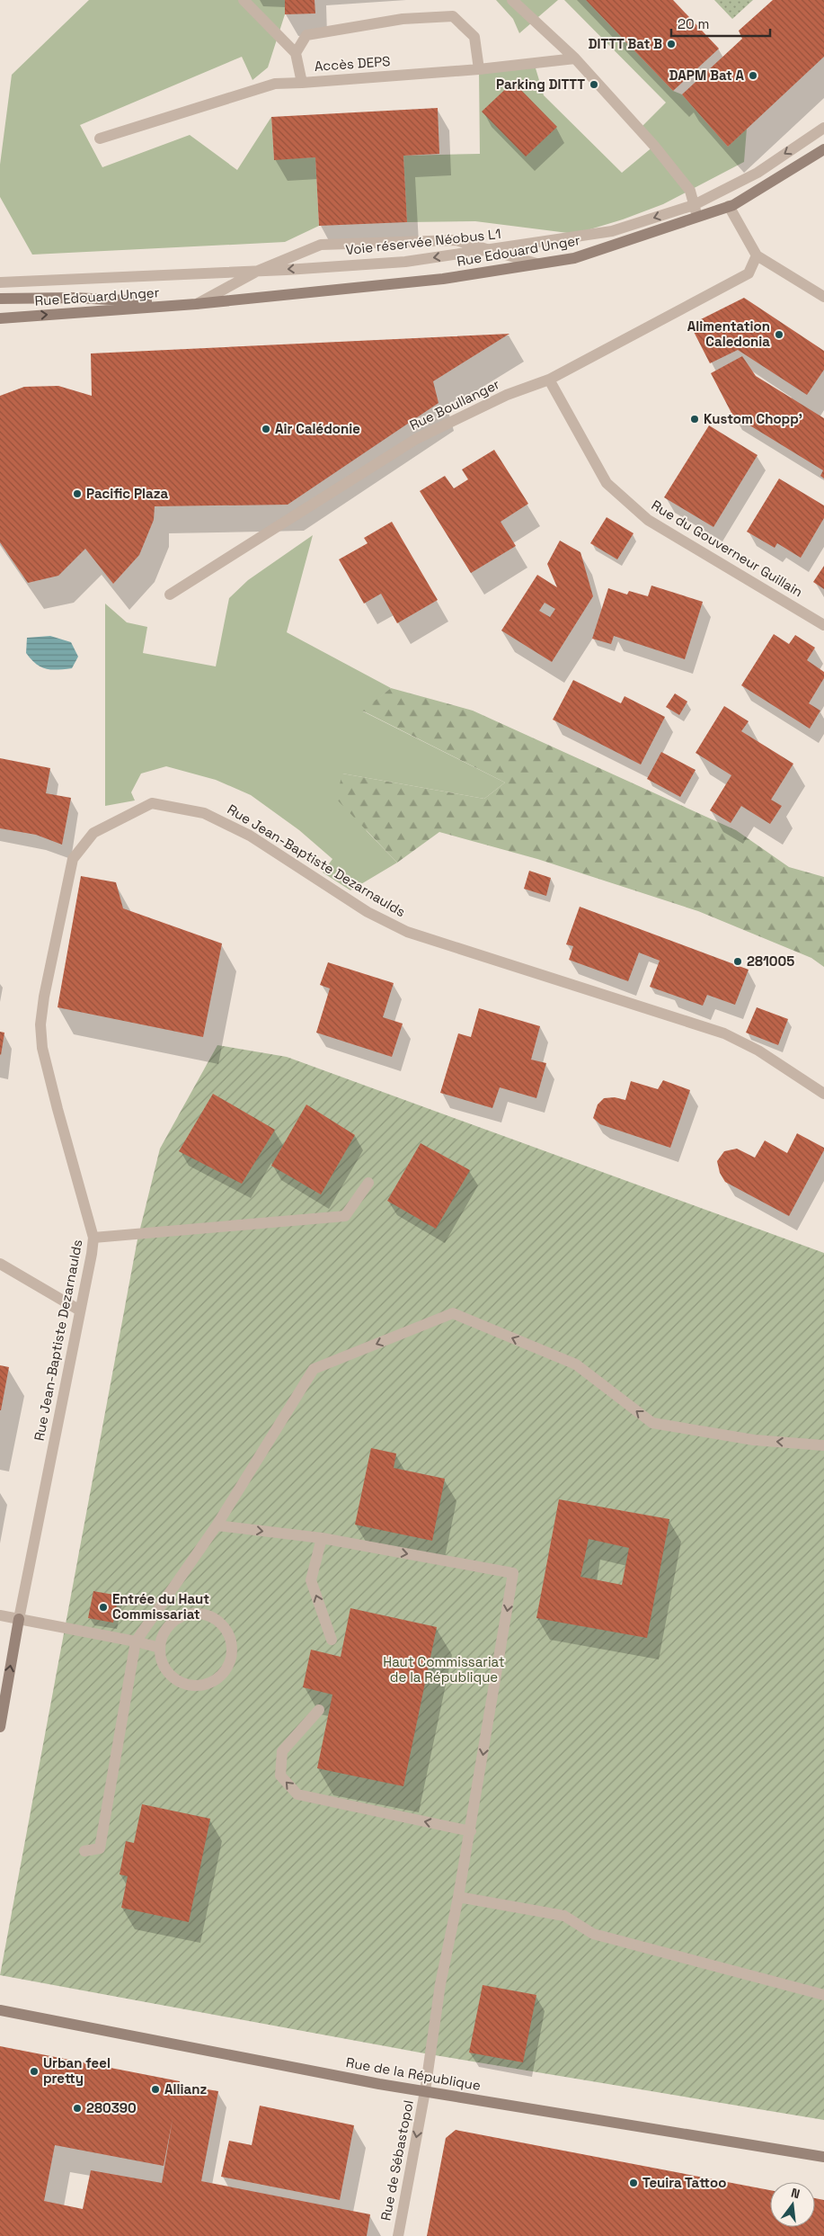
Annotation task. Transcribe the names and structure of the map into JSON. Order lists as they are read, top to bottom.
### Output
{
  "streets": {
    "street": [
      "Accès DEPS",
      "Voie réservée Néobus L1",
      "Rue Edouard Unger",
      "Rue Boullanger",
      "Rue du Gouverneur Guillain",
      "Rue Jean-Baptiste Dezarnaulds",
      "Rue de la République",
      "Rue de Sébastopol"
    ]
  },
  "crossings": [
    ["Rue Boullanger", "Rue du Gouverneur Guillain"],
    ["Rue de la République", "Rue de Sébastopol"]
  ],
  "parks": ["Haut Commissariat de la République"],
  "places": [
    "DITTT Bat B",
    "DAPM Bat A",
    "Parking DITTT",
    "Alimentation Caledonia",
    "Kustom Chopp'",
    "Air Calédonie",
    "Pacific Plaza",
    "281005",
    "Entrée du Haut Commissariat",
    "Urban feel pretty",
    "Allianz",
    "280390",
    "Teuira Tattoo"
  ],
  "scale_bar": "20 m",
  "north": "top"
}
